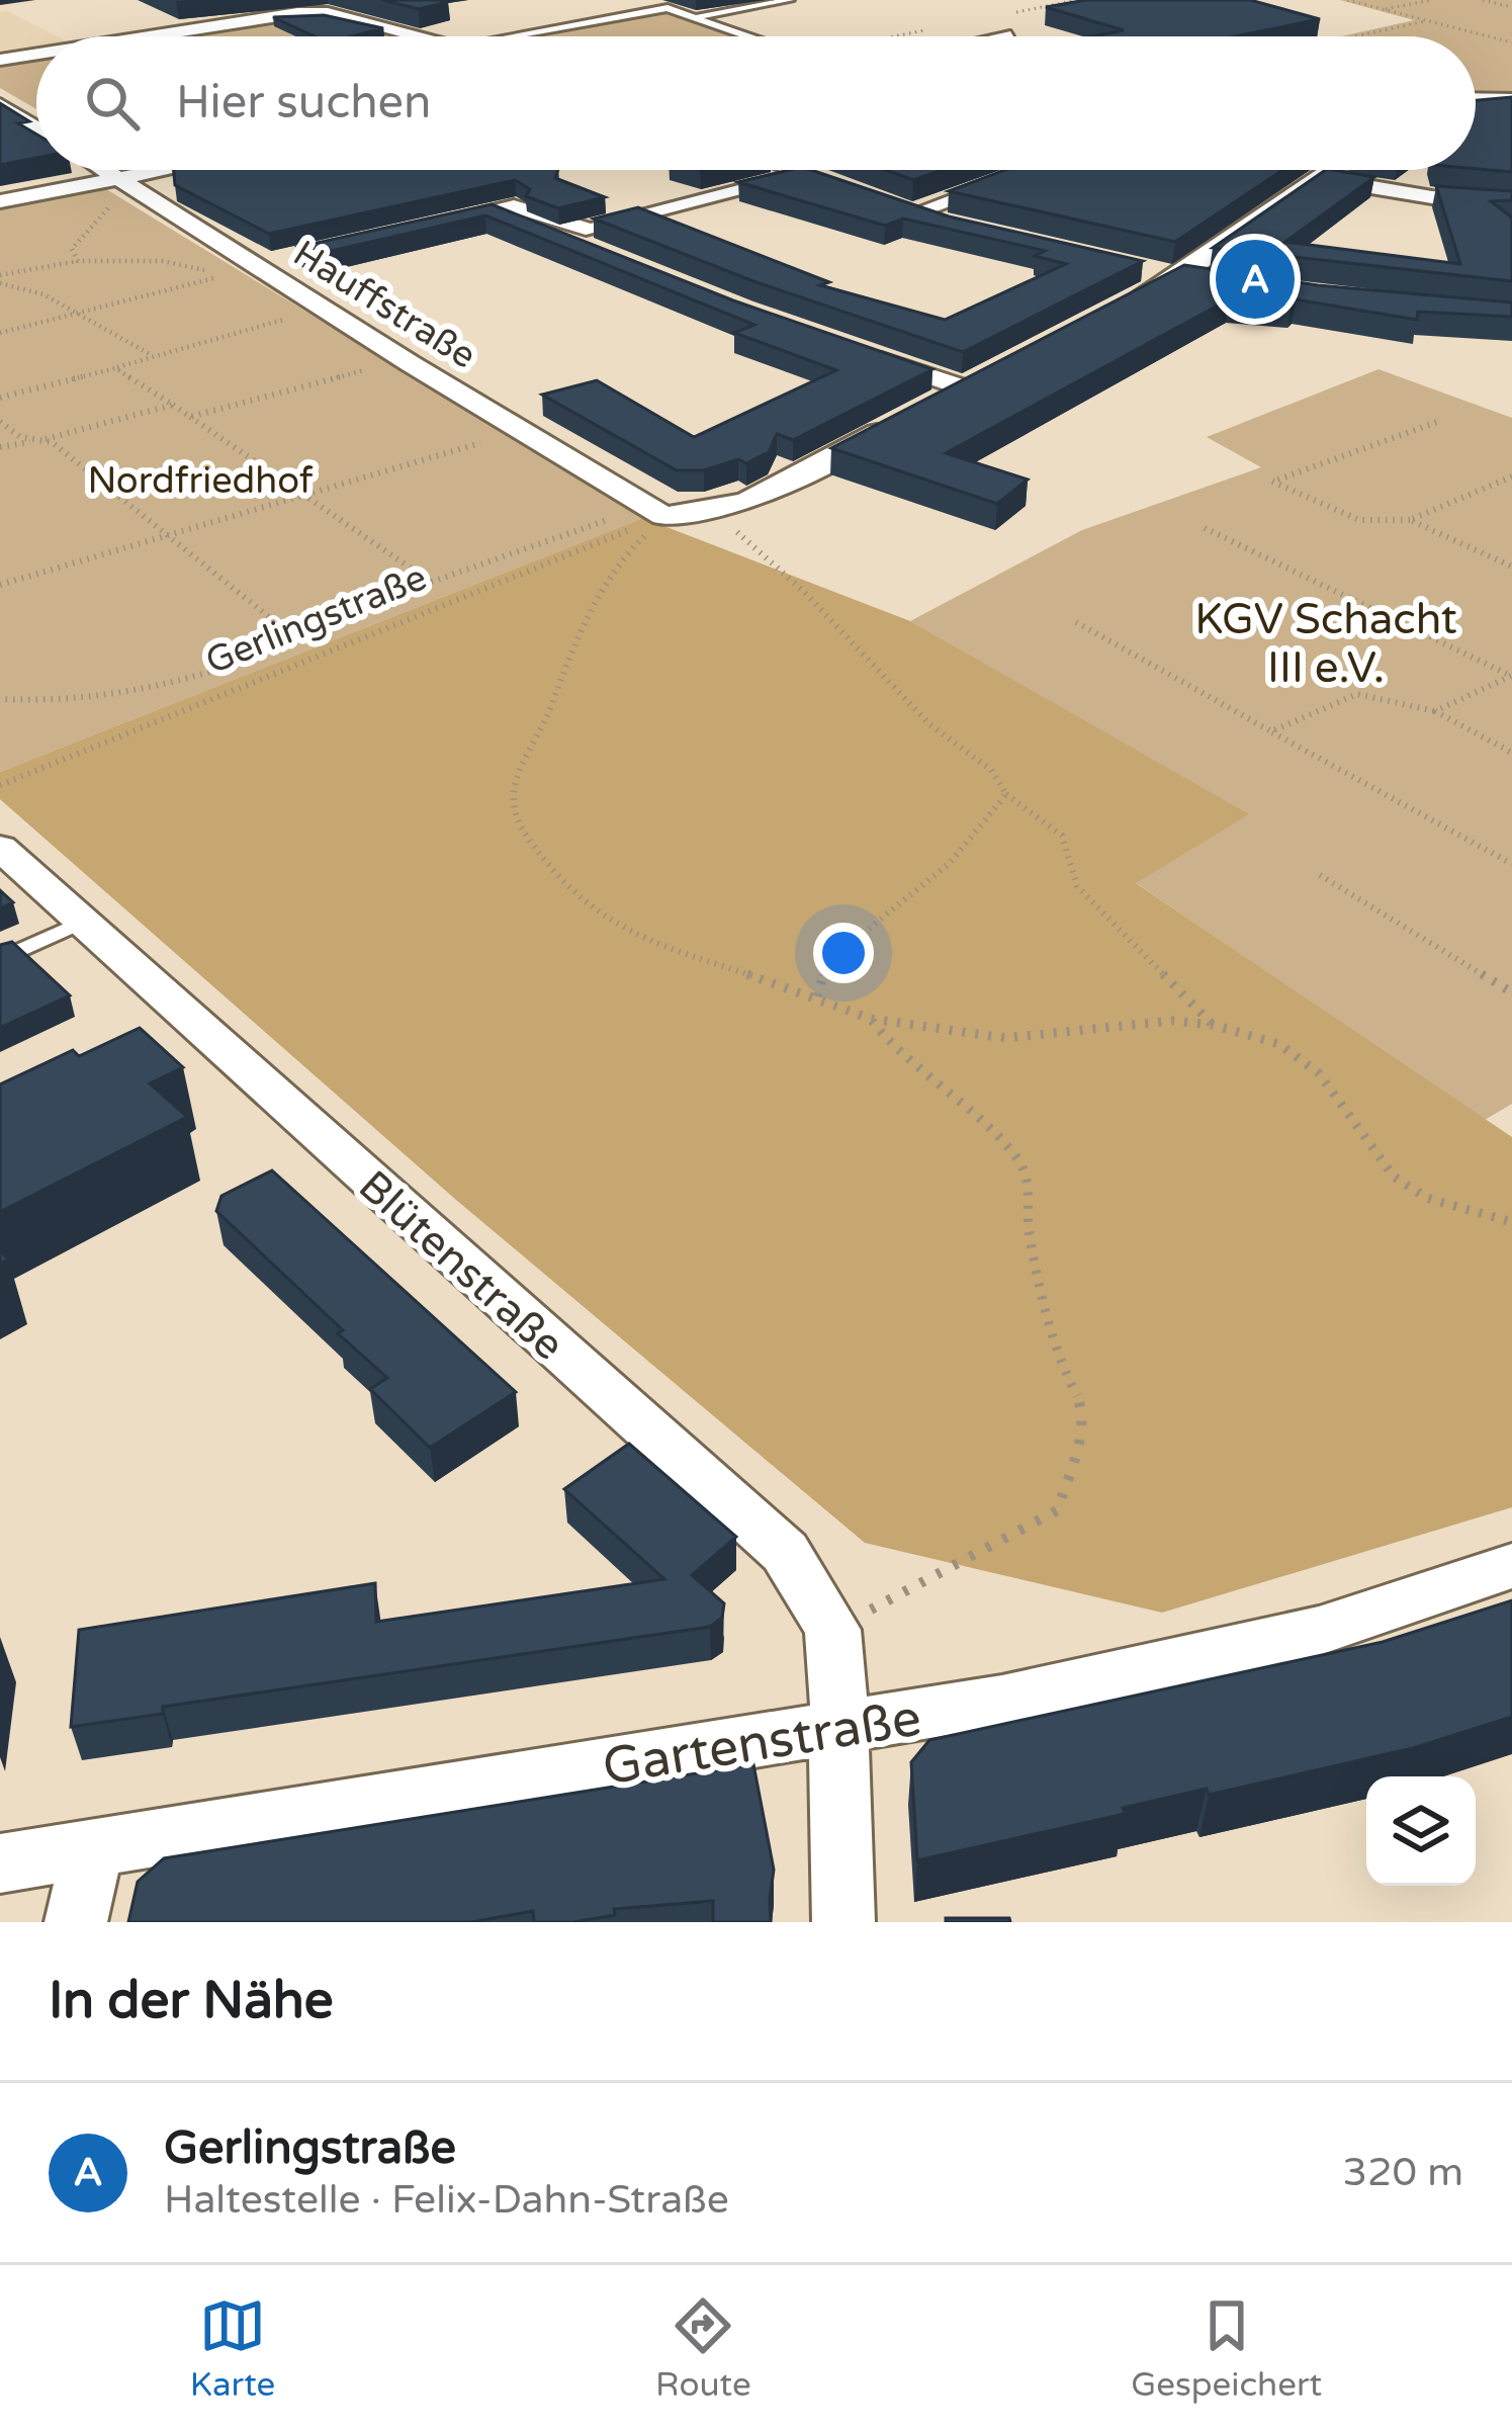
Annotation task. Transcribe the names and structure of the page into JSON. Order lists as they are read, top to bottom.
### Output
{
  "streets": {
    "street": ["Hauffstraße", "Blütenstraße", "Gartenstraße"],
    "path": ["Gerlingstraße"]
  },
  "crossings": [
    ["Hauffstraße", "Gerlingstraße"],
    ["Blütenstraße", "Gartenstraße"]
  ],
  "parks": ["Nordfriedhof", "KGV Schacht III e.V."],
  "page": {
    "search": "Hier suchen",
    "pins": "A",
    "heading": "In der Nähe",
    "list": [
      {
        "mark": "A",
        "name": "Gerlingstraße",
        "note": "Haltestelle · Felix-Dahn-Straße",
        "value": "320 m"
      }
    ],
    "nav": ["Karte", "Route", "Gespeichert"]
  }
}
